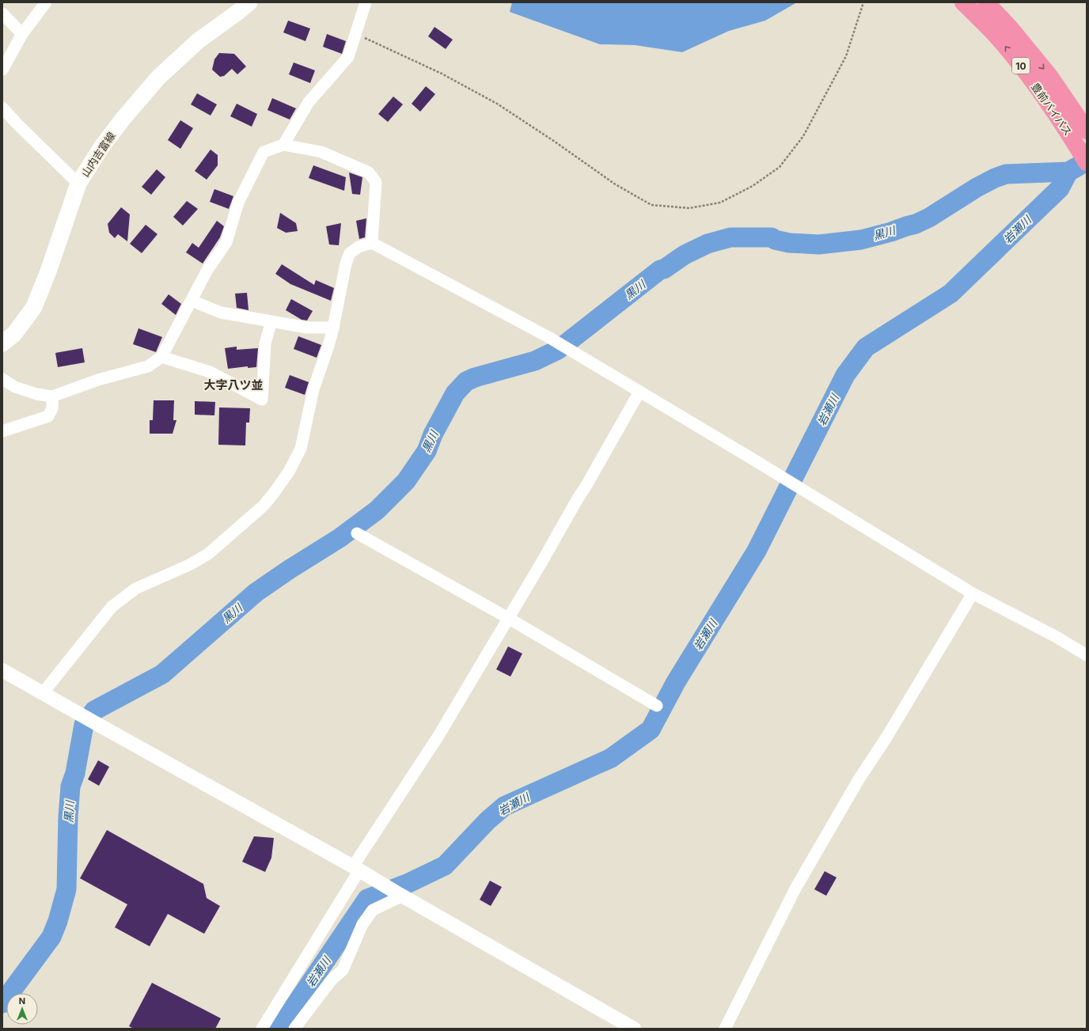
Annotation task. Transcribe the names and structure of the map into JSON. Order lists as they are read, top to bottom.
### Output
{
  "streets": {
    "highway": ["10", "豊前バイパス"],
    "main road": ["山内吉富線"]
  },
  "districts": ["大字八ツ並"],
  "water": ["岩瀬川", "黒川"],
  "north": "top"
}
